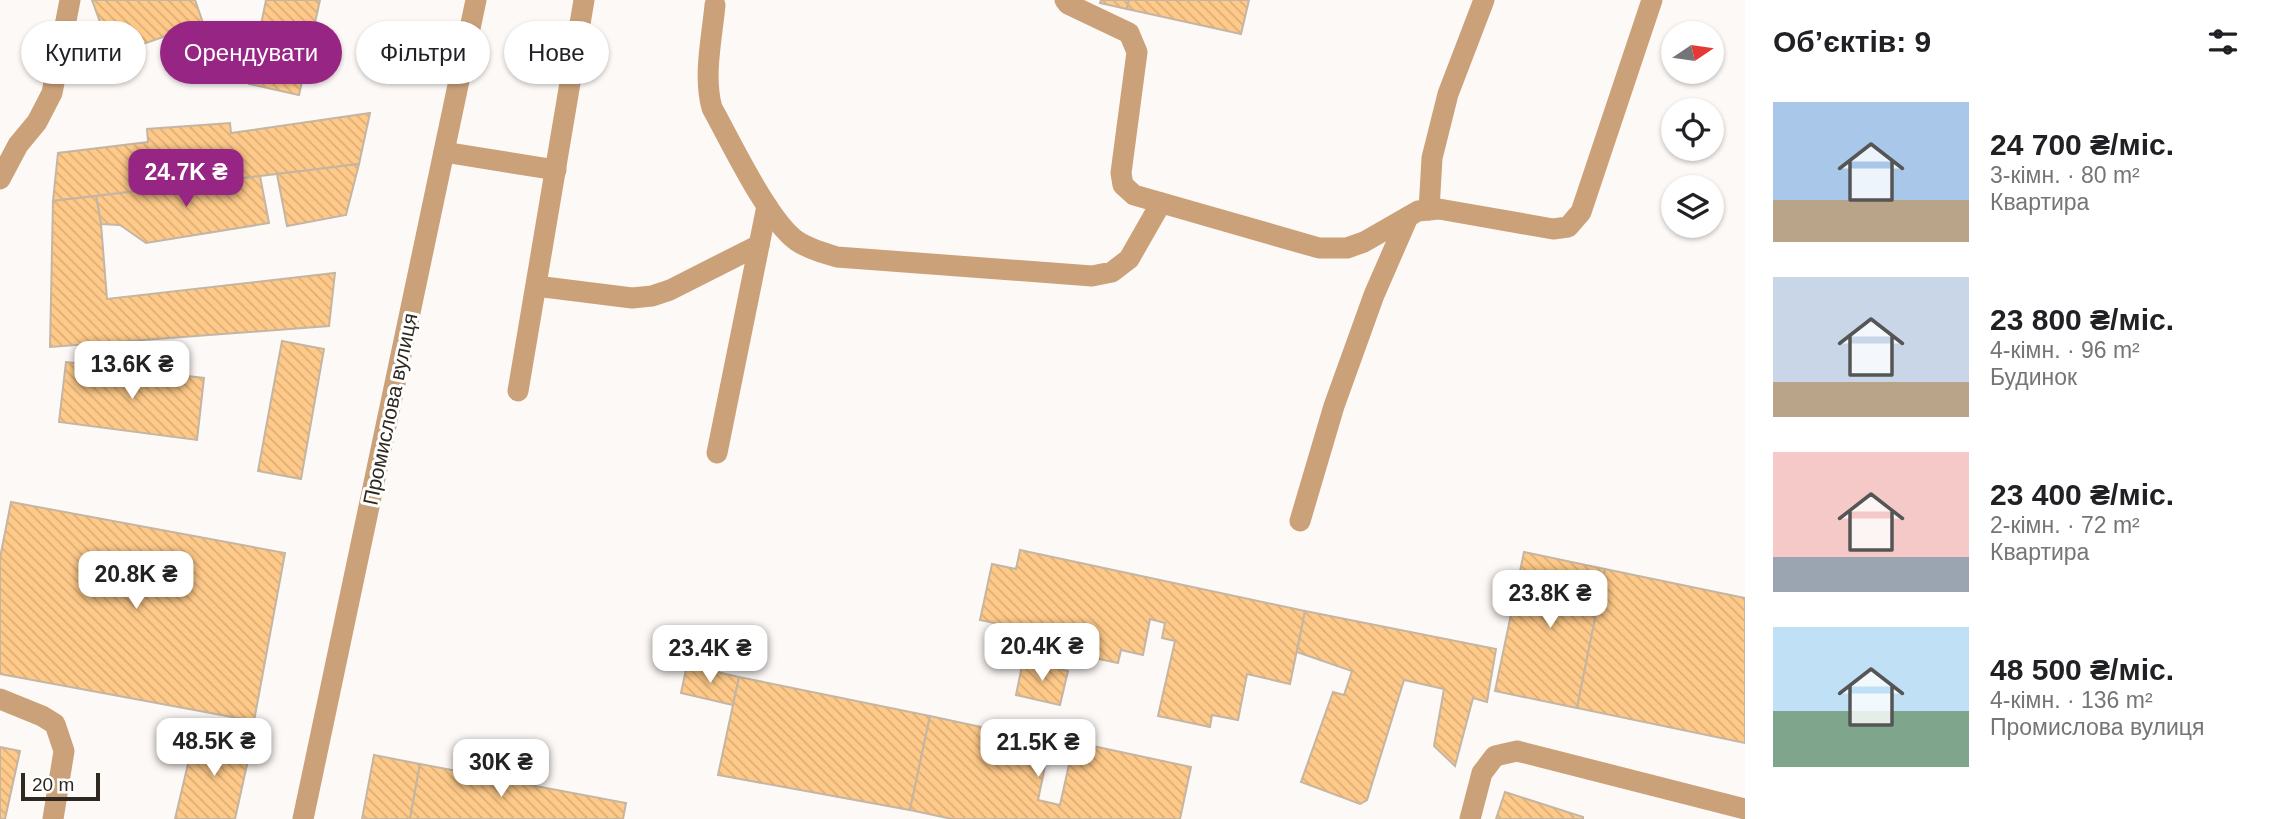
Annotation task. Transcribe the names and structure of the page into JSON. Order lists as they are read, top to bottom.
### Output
{
  "streets": {
    "street": ["Промислова вулиця"]
  },
  "scale_bar": "20 m",
  "north": "right",
  "page": {
    "heading": "Об’єктів: 9",
    "chip": [
      "Купити",
      "Орендувати",
      "Фільтри",
      "Нове"
    ],
    "list": [
      {
        "name": "24 700 ₴/міс.",
        "note": "3-кімн. · 80 m² · Квартира"
      },
      {
        "name": "23 800 ₴/міс.",
        "note": "4-кімн. · 96 m² · Будинок"
      },
      {
        "name": "23 400 ₴/міс.",
        "note": "2-кімн. · 72 m² · Квартира"
      },
      {
        "name": "48 500 ₴/міс.",
        "note": "4-кімн. · 136 m² · Промислова вулиця"
      }
    ],
    "price": [
      "24.7K ₴",
      "13.6K ₴",
      "20.8K ₴",
      "23.8K ₴",
      "20.4K ₴",
      "23.4K ₴",
      "48.5K ₴",
      "21.5K ₴",
      "30K ₴"
    ],
    "scale": "20 m"
  }
}
